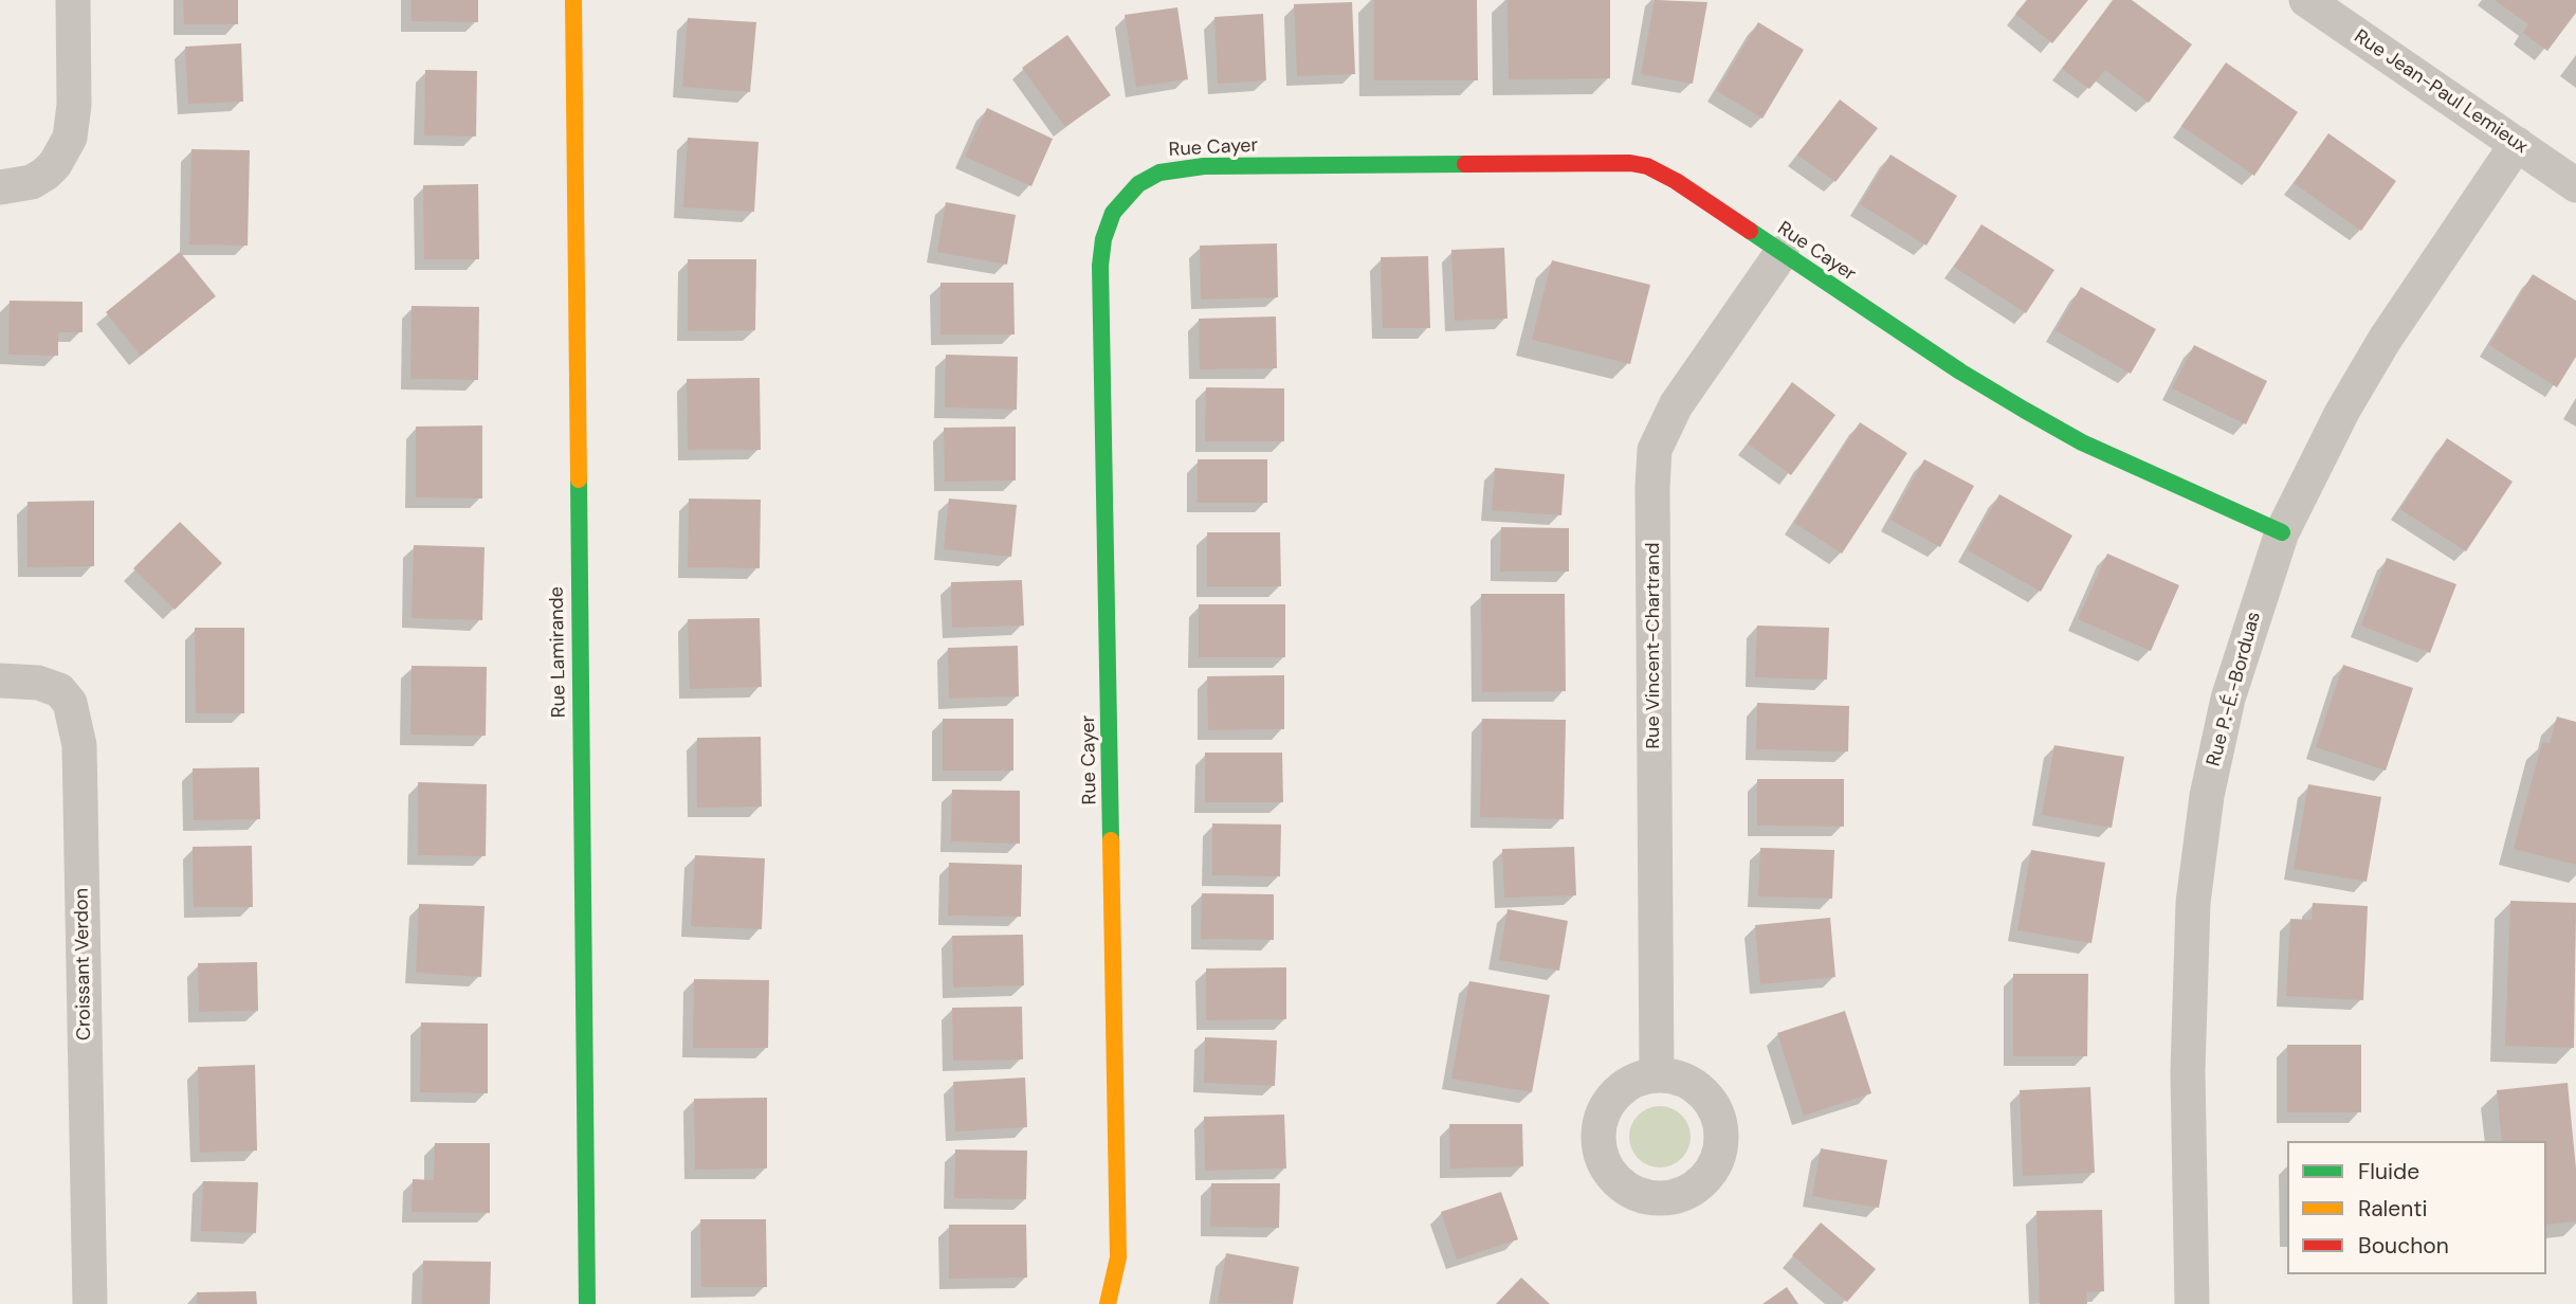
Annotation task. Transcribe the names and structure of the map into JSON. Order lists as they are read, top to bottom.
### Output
{
  "streets": {
    "street": [
      "Rue Jean-Paul Lemieux",
      "Rue Cayer",
      "Rue Vincent-Chartrand",
      "Rue Lamirande",
      "Rue P.-É.-Borduas",
      "Croissant Verdon"
    ]
  },
  "crossings": [
    ["Rue Jean-Paul Lemieux", "Rue P.-É.-Borduas"],
    ["Rue Cayer", "Rue Vincent-Chartrand"],
    ["Rue Cayer", "Rue P.-É.-Borduas"]
  ],
  "legend": ["Fluide", "Ralenti", "Bouchon"]
}
